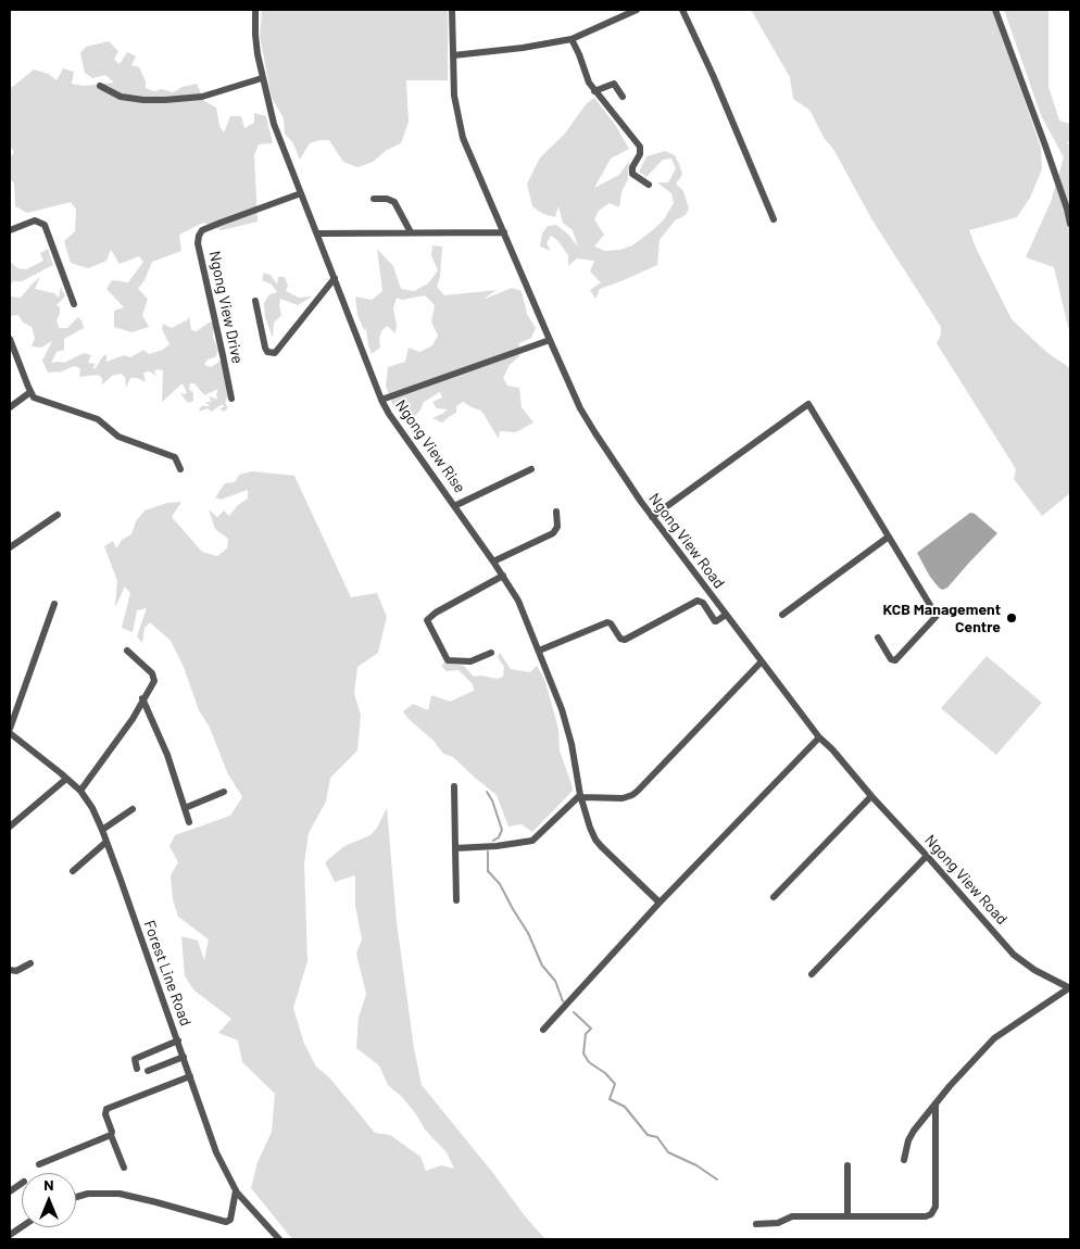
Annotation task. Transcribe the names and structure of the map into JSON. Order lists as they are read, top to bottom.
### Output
{
  "streets": {
    "street": [
      "Ngong View Drive",
      "Ngong View Rise",
      "Ngong View Road",
      "Forest Line Road"
    ]
  },
  "crossings": [
    ["Ngong View Drive", "Ngong View Rise"]
  ],
  "places": ["KCB Management Centre"],
  "north": "top"
}
